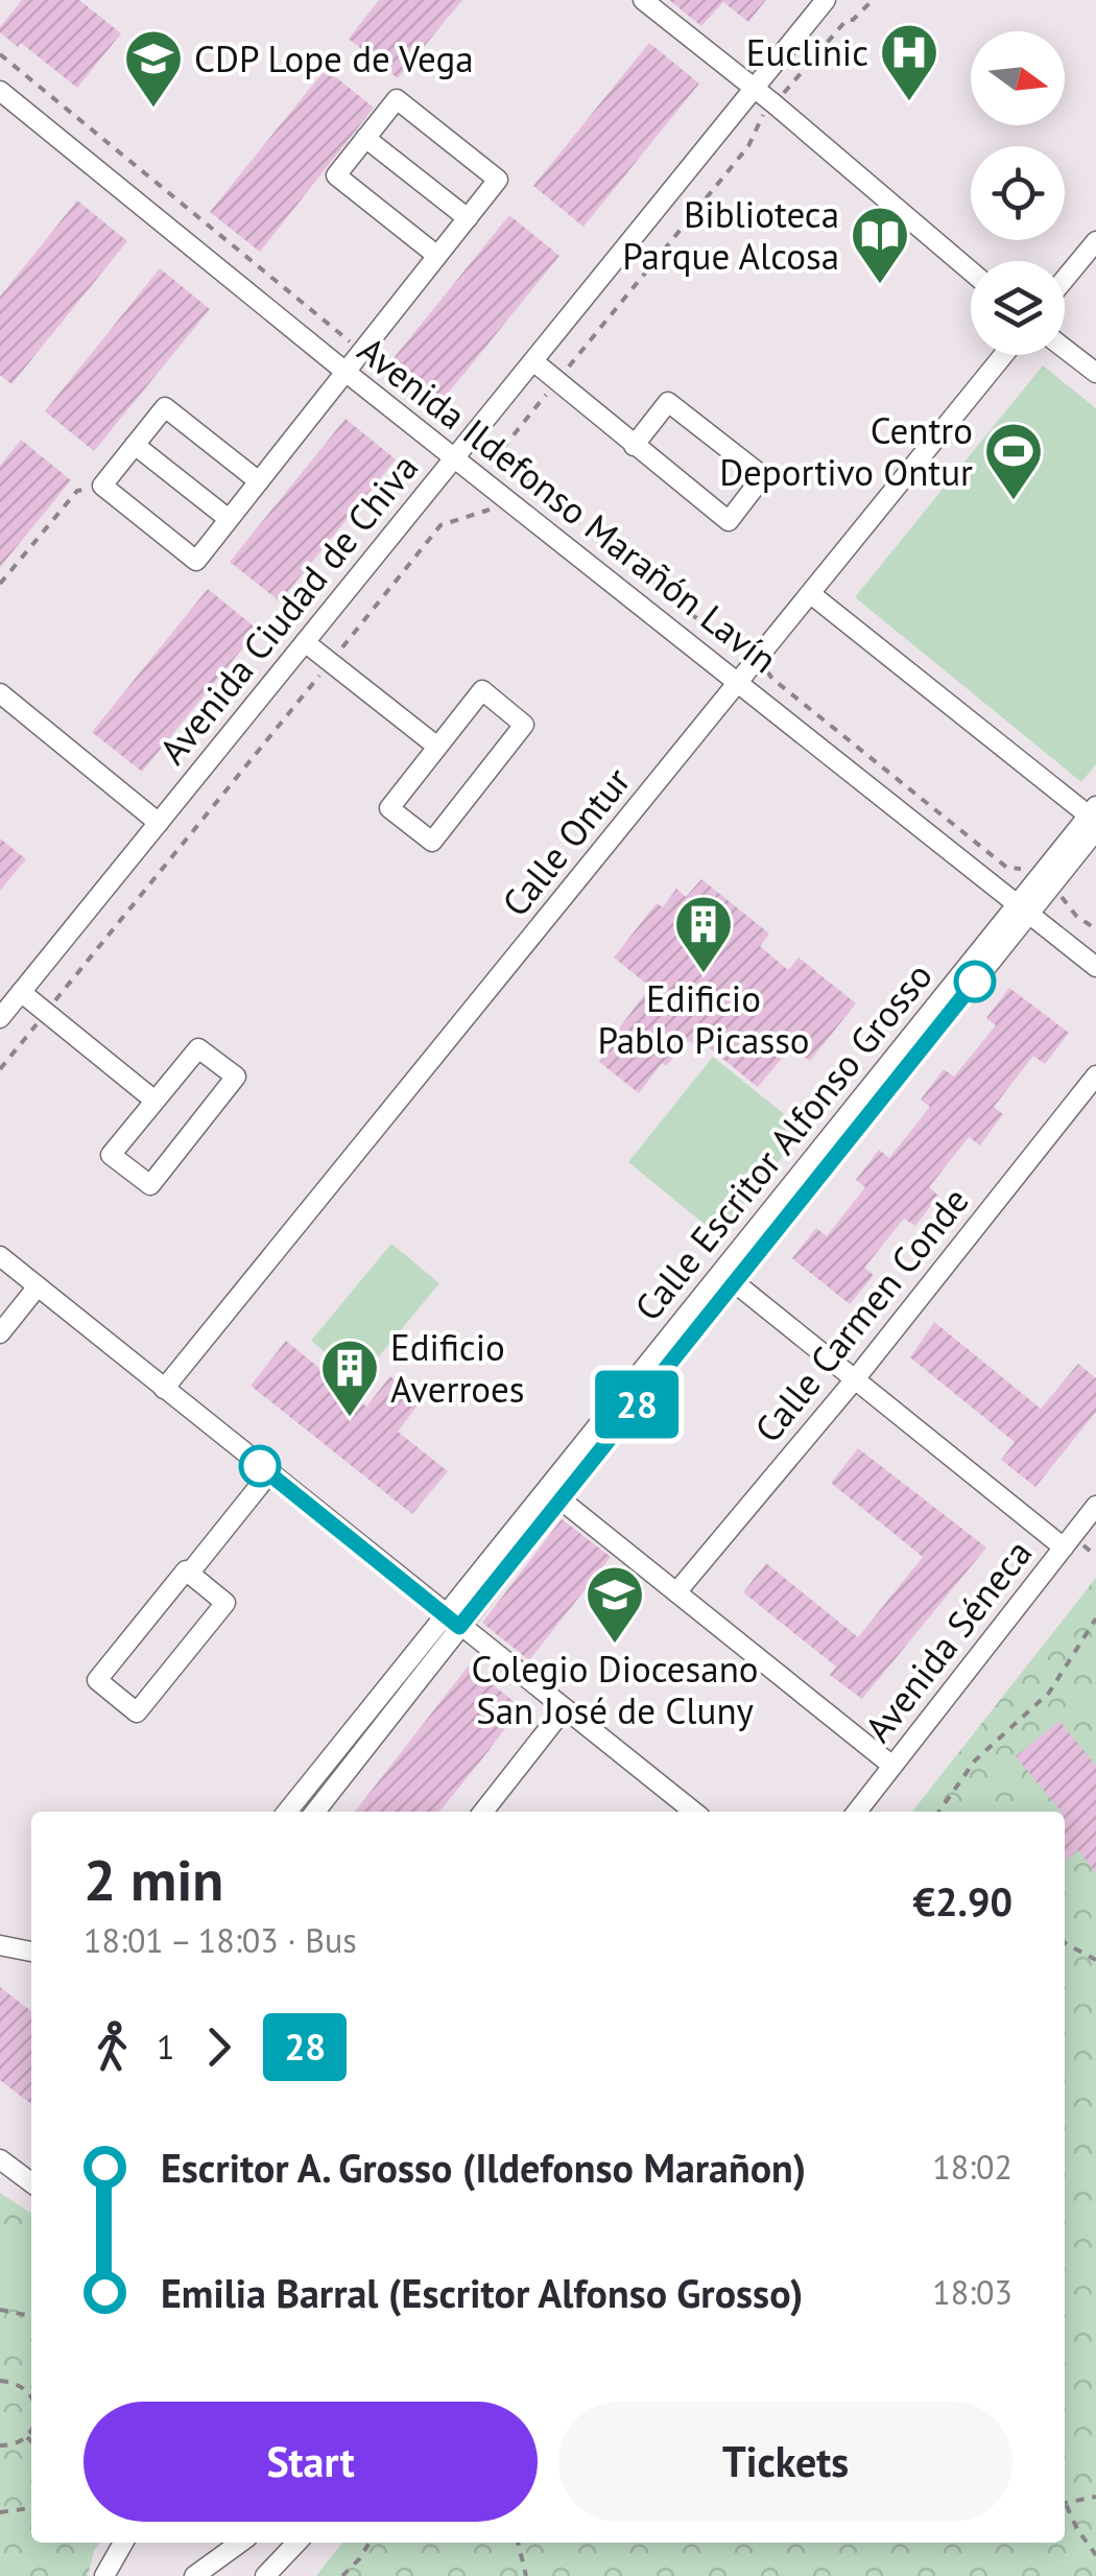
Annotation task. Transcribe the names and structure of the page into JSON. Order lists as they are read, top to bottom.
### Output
{
  "streets": {
    "street": [
      "Avenida Ildefonso Marañón Lavín",
      "Avenida Ciudad de Chiva",
      "Calle Ontur",
      "Calle Escritor Alfonso Grosso",
      "Calle Carmen Conde",
      "Avenida Séneca"
    ]
  },
  "crossings": [
    ["Avenida Ildefonso Marañón Lavín", "Avenida Ciudad de Chiva"],
    ["Avenida Ildefonso Marañón Lavín", "Calle Ontur"],
    ["Avenida Ildefonso Marañón Lavín", "Calle Escritor Alfonso Grosso"]
  ],
  "places": {
    "hospital": ["Euclinic"],
    "school or university": ["CDP Lope de Vega", "Colegio Diocesano San José de Cluny"],
    "library": ["Biblioteca Parque Alcosa"],
    "sports": ["Centro Deportivo Ontur"],
    "building": ["Edificio Pablo Picasso", "Edificio Averroes"]
  },
  "lines": ["bus line 28"],
  "north": "right",
  "page": {
    "on_map": "28",
    "heading": ["2 min", "18:01 – 18:03 · Bus", "€2.90"],
    "legs": ["1", "28"],
    "list": [
      {
        "name": "Escritor A. Grosso (Ildefonso Marañon)",
        "value": "18:02"
      },
      {
        "name": "Emilia Barral (Escritor Alfonso Grosso)",
        "value": "18:03"
      }
    ],
    "buttons": ["Start", "Tickets"]
  }
}
